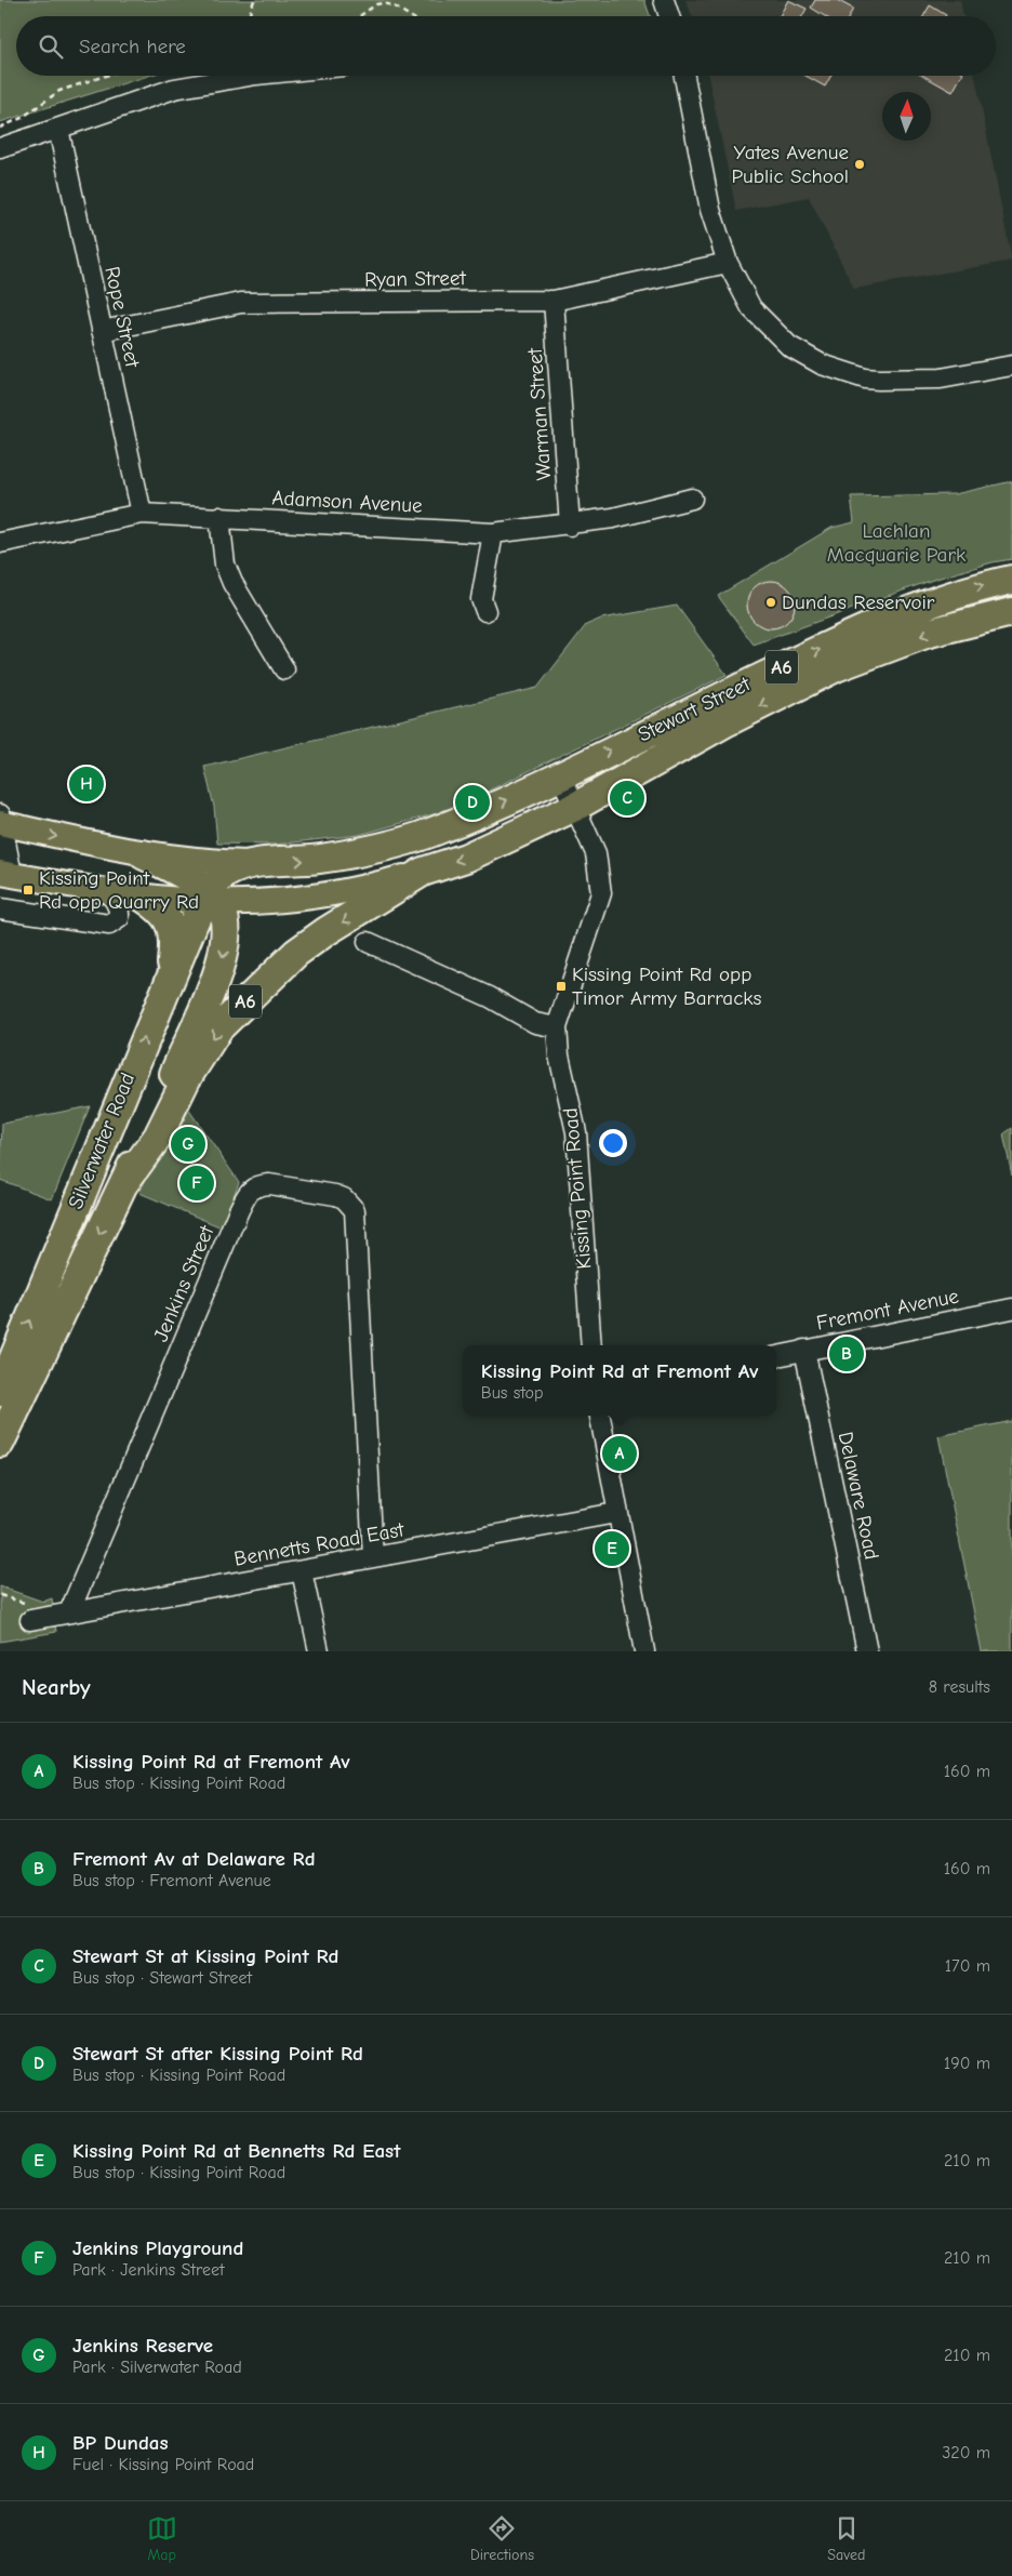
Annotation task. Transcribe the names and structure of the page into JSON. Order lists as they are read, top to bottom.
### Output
{
  "streets": {
    "highway": ["A6", "Stewart Street", "Silverwater Road"],
    "street": [
      "Ryan Street",
      "Rope Street",
      "Warman Street",
      "Adamson Avenue",
      "Kissing Point Road",
      "Jenkins Street",
      "Fremont Avenue",
      "Delaware Road",
      "Bennetts Road East"
    ]
  },
  "crossings": [
    ["Ryan Street", "Rope Street"],
    ["Ryan Street", "Warman Street"],
    ["Rope Street", "Adamson Avenue"],
    ["Warman Street", "Adamson Avenue"],
    ["A6", "Stewart Street"],
    ["A6", "Silverwater Road"],
    ["A6", "Kissing Point Road"],
    ["Stewart Street", "Kissing Point Road"],
    ["Jenkins Street", "Bennetts Road East"],
    ["Fremont Avenue", "Delaware Road"]
  ],
  "parks": ["Lachlan Macquarie Park"],
  "places": {
    "other": ["Yates Avenue Public School", "Dundas Reservoir"],
    "transit": ["Kissing Point Rd opp Quarry Rd", "Kissing Point Rd opp Timor Army Barracks"]
  },
  "north": "top",
  "page": {
    "search": "Search here",
    "pins": [
      "H",
      "C",
      "D",
      "G",
      "F",
      "B",
      "A",
      "E"
    ],
    "popup": ["Kissing Point Rd at Fremont Av", "Bus stop"],
    "heading": ["Nearby", "8 results"],
    "list": [
      {
        "mark": "A",
        "name": "Kissing Point Rd at Fremont Av",
        "note": "Bus stop · Kissing Point Road",
        "value": "160 m"
      },
      {
        "mark": "B",
        "name": "Fremont Av at Delaware Rd",
        "note": "Bus stop · Fremont Avenue",
        "value": "160 m"
      },
      {
        "mark": "C",
        "name": "Stewart St at Kissing Point Rd",
        "note": "Bus stop · Stewart Street",
        "value": "170 m"
      },
      {
        "mark": "D",
        "name": "Stewart St after Kissing Point Rd",
        "note": "Bus stop · Kissing Point Road",
        "value": "190 m"
      },
      {
        "mark": "E",
        "name": "Kissing Point Rd at Bennetts Rd East",
        "note": "Bus stop · Kissing Point Road",
        "value": "210 m"
      },
      {
        "mark": "F",
        "name": "Jenkins Playground",
        "note": "Park · Jenkins Street",
        "value": "210 m"
      },
      {
        "mark": "G",
        "name": "Jenkins Reserve",
        "note": "Park · Silverwater Road",
        "value": "210 m"
      },
      {
        "mark": "H",
        "name": "BP Dundas",
        "note": "Fuel · Kissing Point Road",
        "value": "320 m"
      }
    ],
    "nav": ["Map", "Directions", "Saved"]
  }
}
